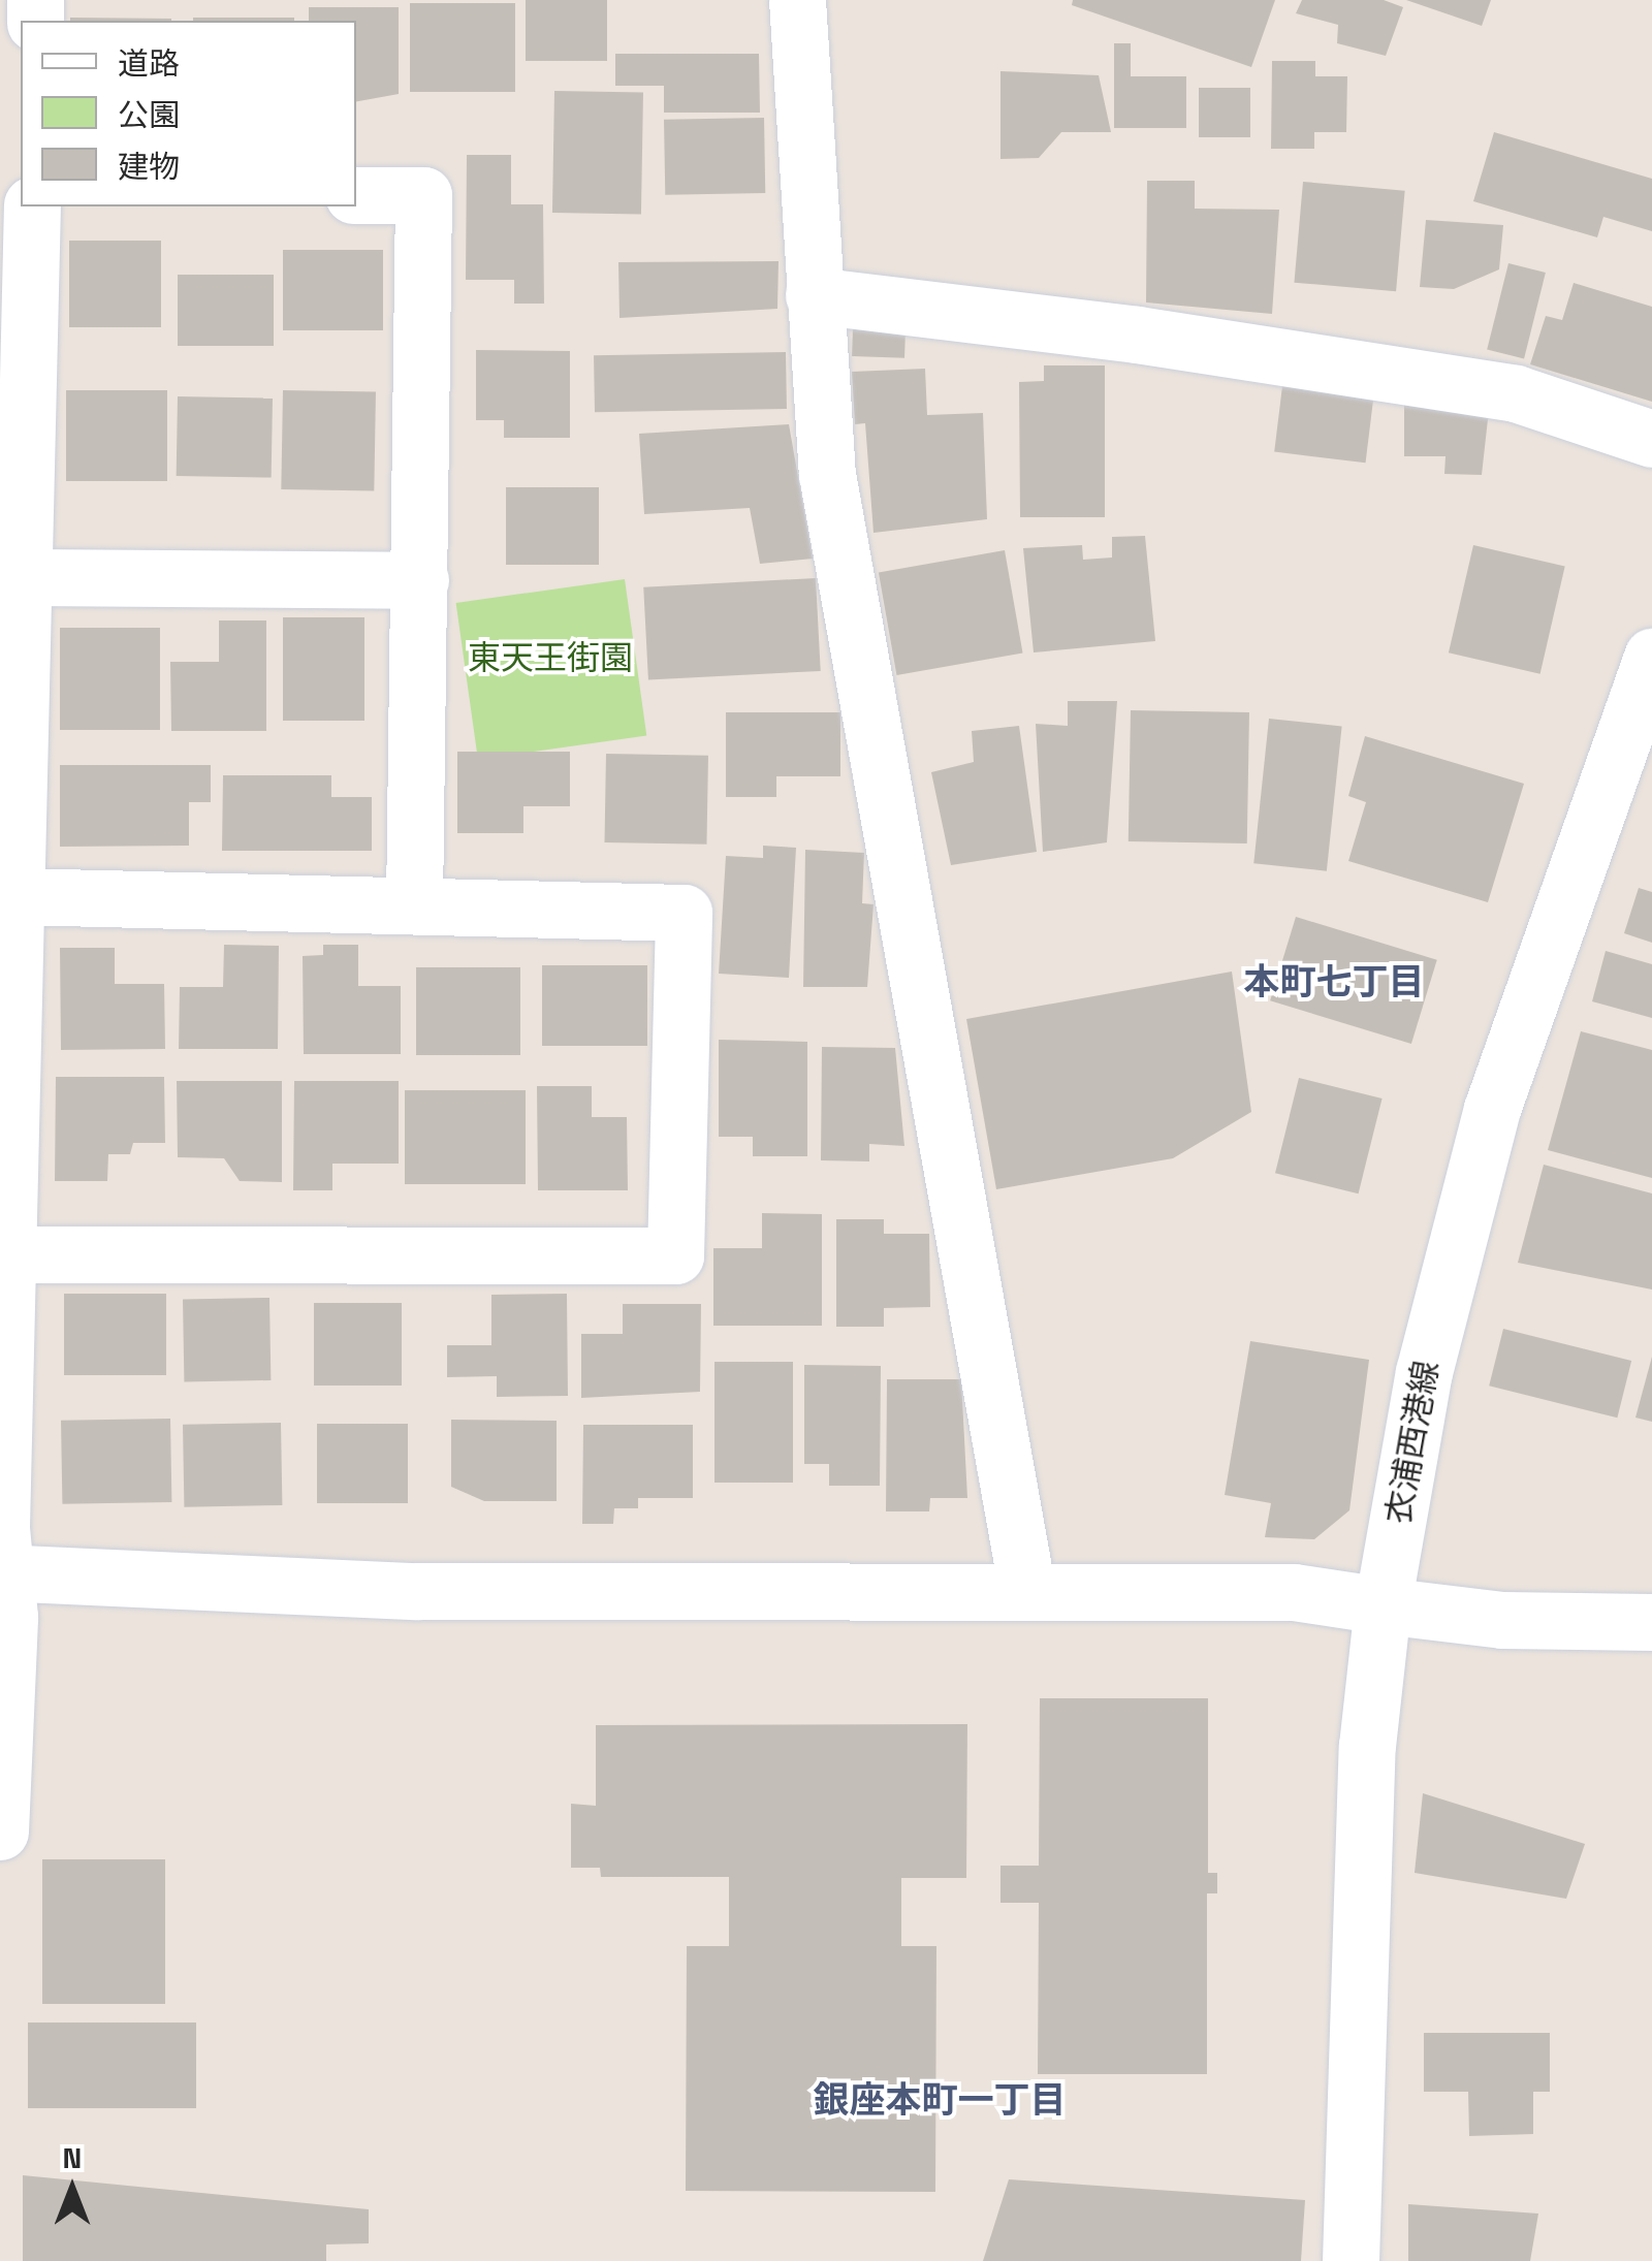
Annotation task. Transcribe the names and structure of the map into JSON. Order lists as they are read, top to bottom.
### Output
{
  "streets": {
    "street": ["衣浦西港線"]
  },
  "districts": ["本町七丁目", "銀座本町一丁目"],
  "parks": ["東天王街園"],
  "legend": ["道路", "公園", "建物"],
  "north": "top"
}
